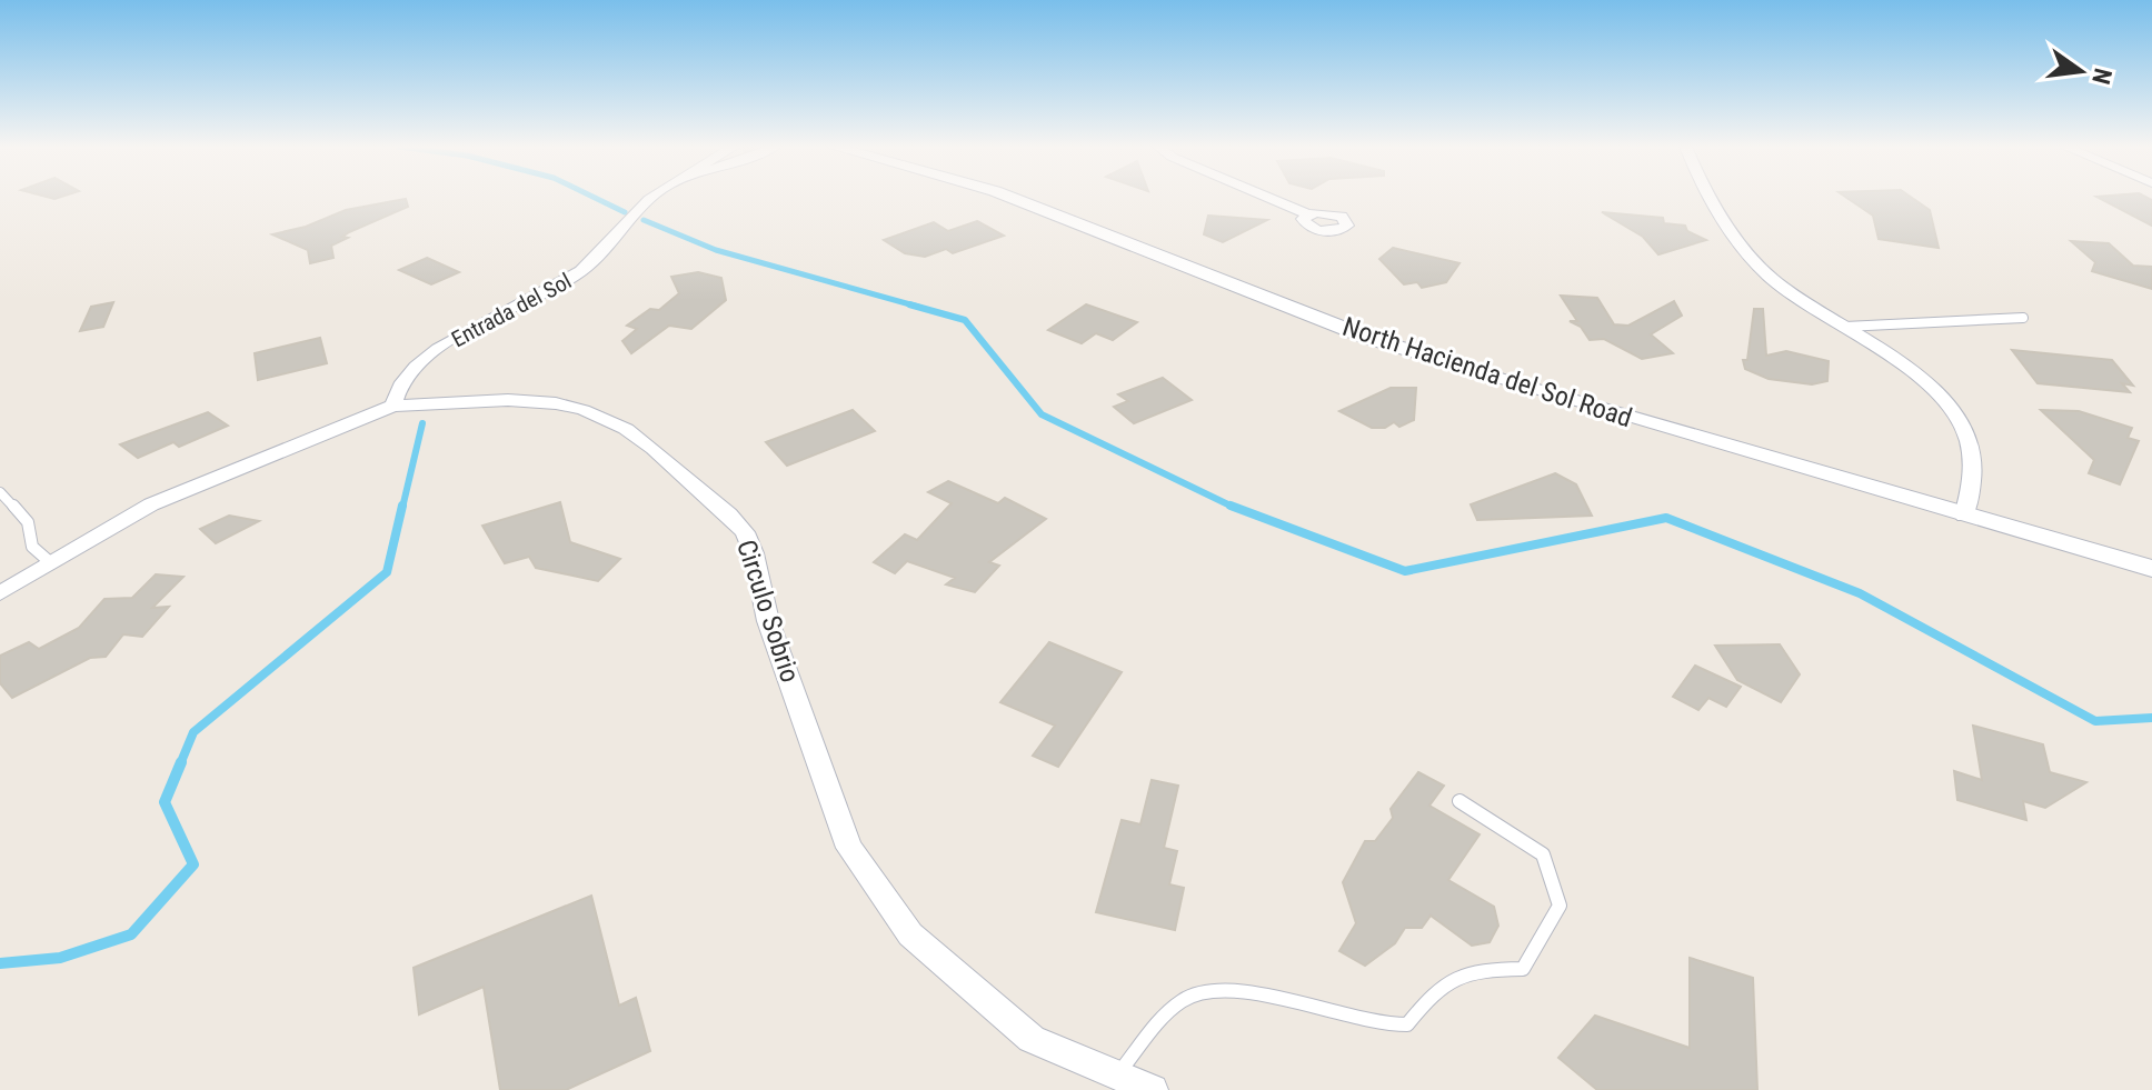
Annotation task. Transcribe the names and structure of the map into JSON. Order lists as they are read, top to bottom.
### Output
{
  "streets": {
    "street": ["Entrada del Sol", "North Hacienda del Sol Road", "Circulo Sobrio"]
  },
  "crossings": [
    ["Entrada del Sol", "Circulo Sobrio"]
  ],
  "north": "right"
}
